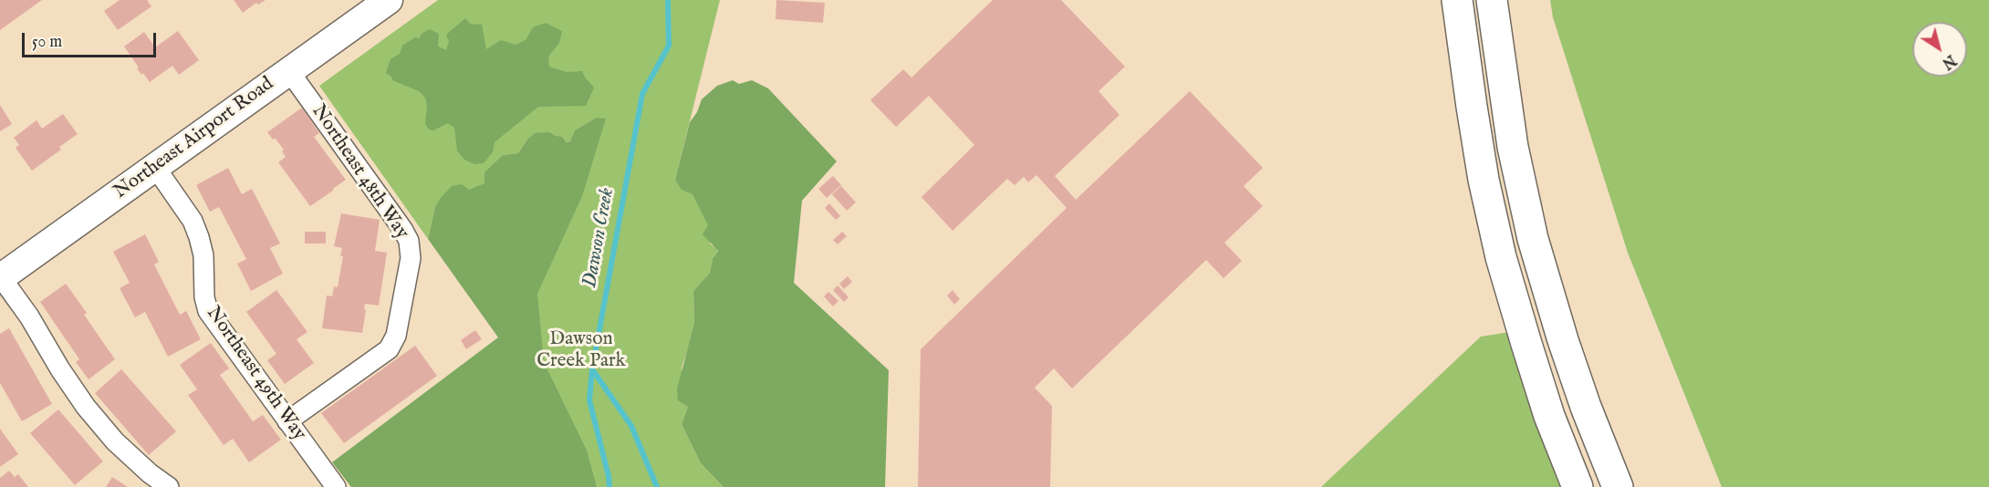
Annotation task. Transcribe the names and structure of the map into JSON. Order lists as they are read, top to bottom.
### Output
{
  "streets": {
    "street": ["Northeast Airport Road", "Northeast 48th Way", "Northeast 49th Way"]
  },
  "crossings": [
    ["Northeast Airport Road", "Northeast 48th Way"],
    ["Northeast Airport Road", "Northeast 49th Way"],
    ["Northeast 48th Way", "Northeast 49th Way"]
  ],
  "water": ["Dawson Creek"],
  "parks": ["Dawson Creek Park"],
  "scale_bar": "50 m",
  "north": "bottom right"
}
